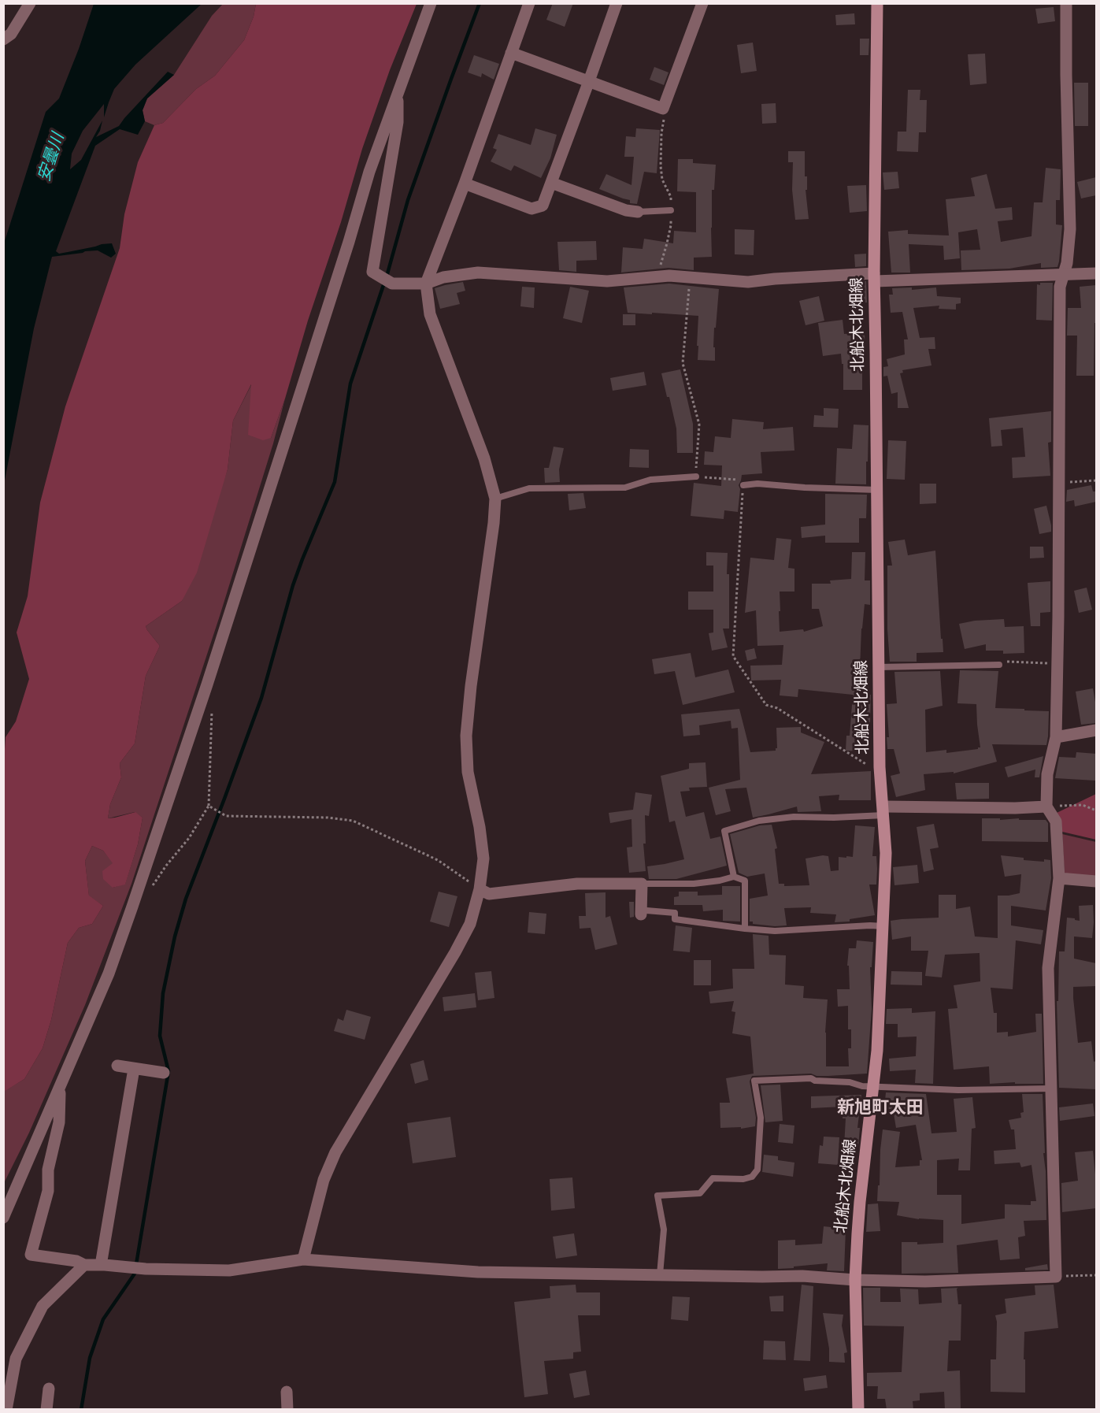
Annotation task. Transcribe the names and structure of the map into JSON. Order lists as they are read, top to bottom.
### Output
{
  "streets": {
    "main road": ["北船木北畑線"]
  },
  "districts": ["新旭町太田"],
  "water": ["安曇川"]
}
